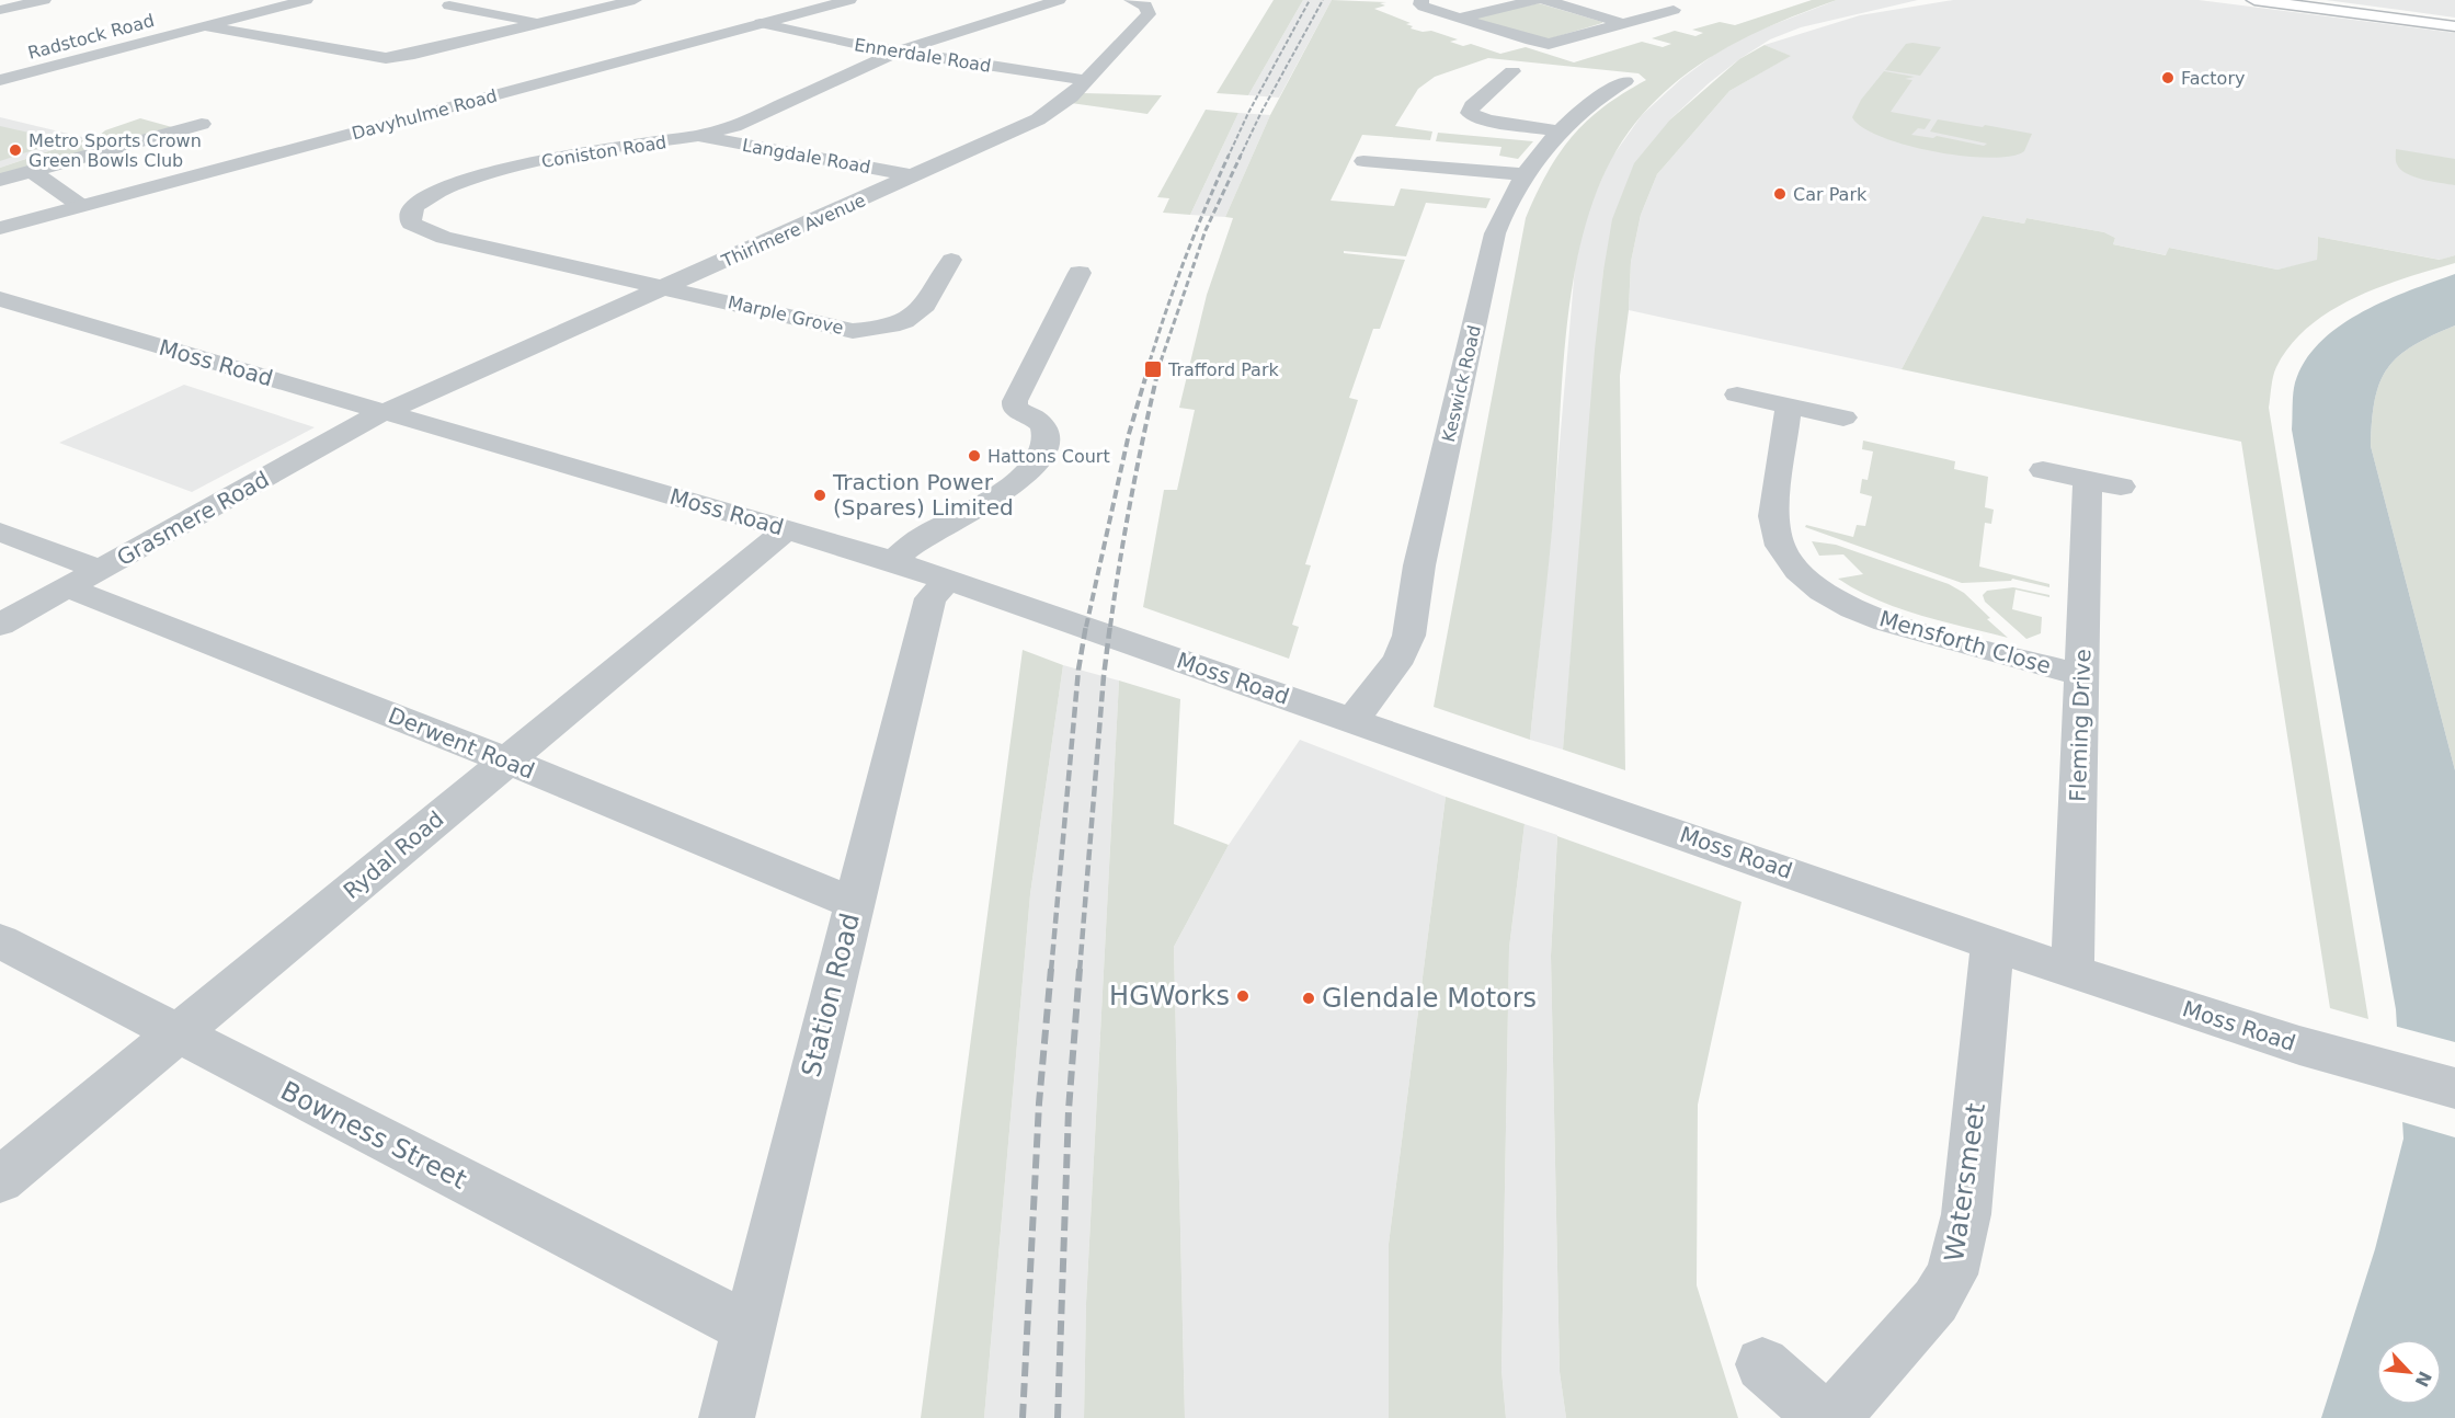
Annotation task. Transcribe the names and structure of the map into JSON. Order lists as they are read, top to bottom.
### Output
{
  "streets": {
    "street": [
      "Radstock Road",
      "Ennerdale Road",
      "Davyhulme Road",
      "Coniston Road",
      "Langdale Road",
      "Thirlmere Avenue",
      "Marple Grove",
      "Moss Road",
      "Keswick Road",
      "Grasmere Road",
      "Mensforth Close",
      "Fleming Drive",
      "Derwent Road",
      "Rydal Road",
      "Station Road",
      "Bowness Street",
      "Watersmeet"
    ]
  },
  "crossings": [
    ["Ennerdale Road", "Davyhulme Road"],
    ["Ennerdale Road", "Coniston Road"],
    ["Ennerdale Road", "Thirlmere Avenue"],
    ["Coniston Road", "Langdale Road"],
    ["Coniston Road", "Thirlmere Avenue"],
    ["Coniston Road", "Marple Grove"],
    ["Langdale Road", "Thirlmere Avenue"],
    ["Thirlmere Avenue", "Marple Grove"],
    ["Thirlmere Avenue", "Moss Road"],
    ["Thirlmere Avenue", "Grasmere Road"],
    ["Moss Road", "Keswick Road"],
    ["Moss Road", "Grasmere Road"],
    ["Moss Road", "Fleming Drive"],
    ["Moss Road", "Rydal Road"],
    ["Moss Road", "Station Road"],
    ["Moss Road", "Watersmeet"],
    ["Grasmere Road", "Derwent Road"],
    ["Mensforth Close", "Fleming Drive"],
    ["Derwent Road", "Rydal Road"],
    ["Derwent Road", "Station Road"],
    ["Rydal Road", "Bowness Street"],
    ["Station Road", "Bowness Street"]
  ],
  "places": {
    "other": [
      "Factory",
      "Metro Sports Crown Green Bowls Club",
      "Car Park",
      "Hattons Court",
      "Traction Power (Spares) Limited",
      "HGWorks",
      "Glendale Motors"
    ],
    "transit": ["Trafford Park"]
  },
  "north": "bottom right"
}
